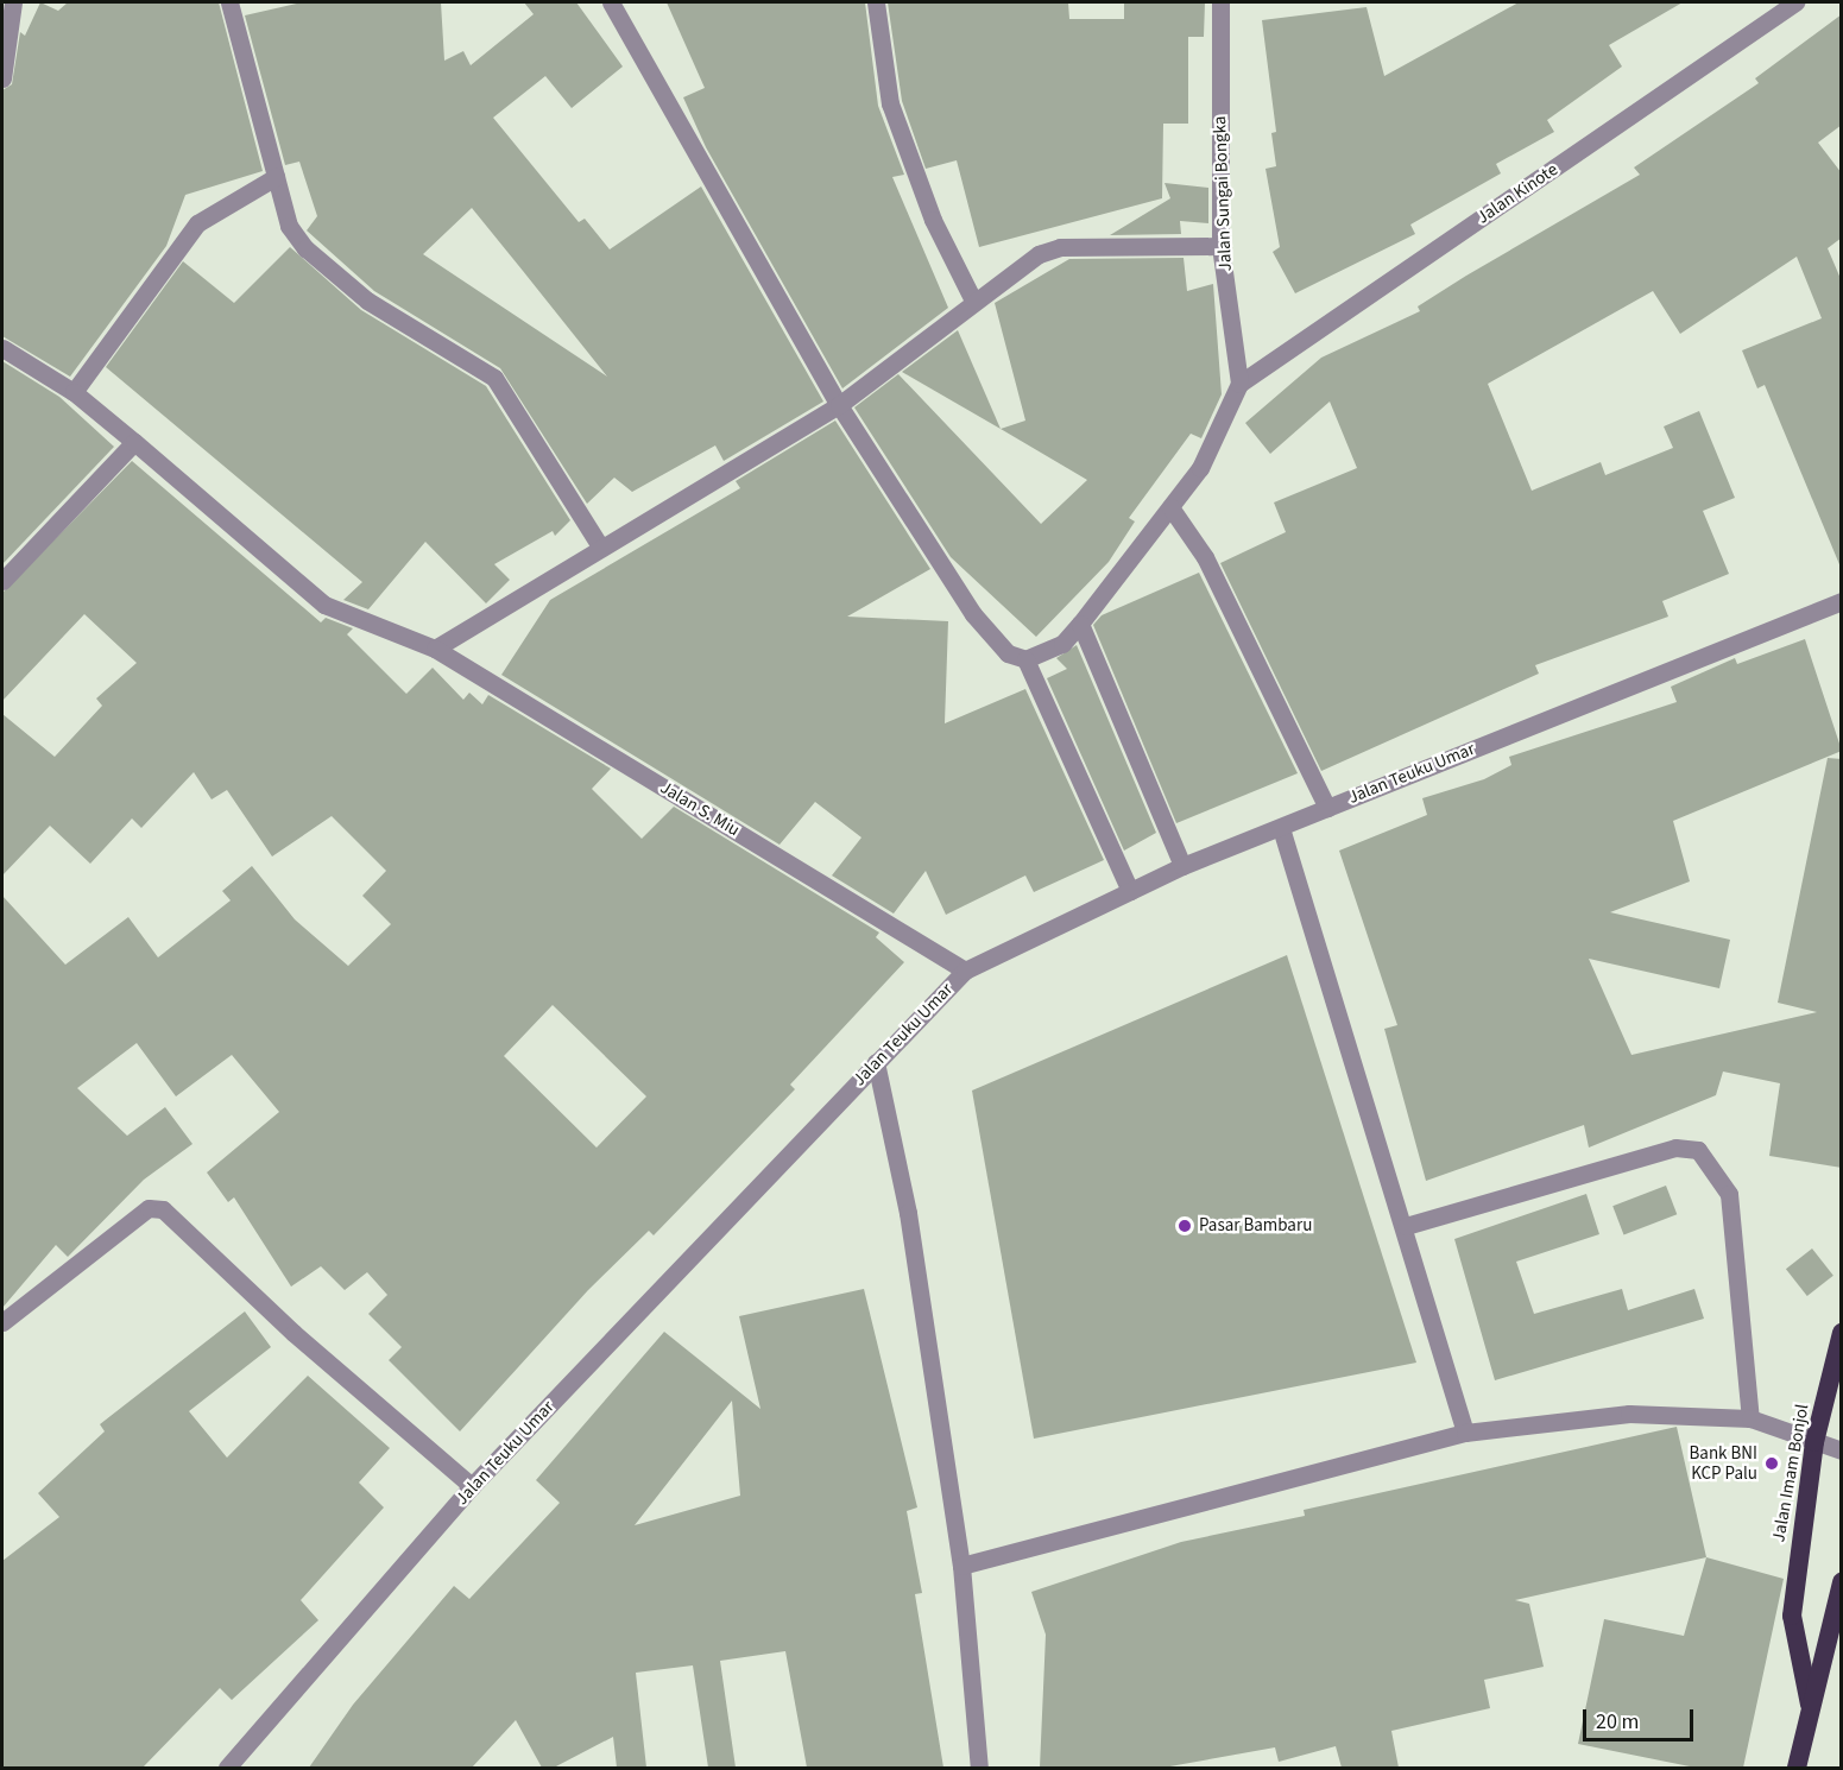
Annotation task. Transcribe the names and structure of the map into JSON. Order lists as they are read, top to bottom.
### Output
{
  "streets": {
    "highway": ["Jalan Imam Bonjol"],
    "street": [
      "Jalan Sungai Bongka",
      "Jalan Kinote",
      "Jalan Teuku Umar",
      "Jalan S. Miu"
    ]
  },
  "crossings": [
    ["Jalan Sungai Bongka", "Jalan Kinote"],
    ["Jalan Teuku Umar", "Jalan S. Miu"]
  ],
  "places": ["Pasar Bambaru", "Bank BNI KCP Palu"],
  "scale_bar": "20 m"
}
